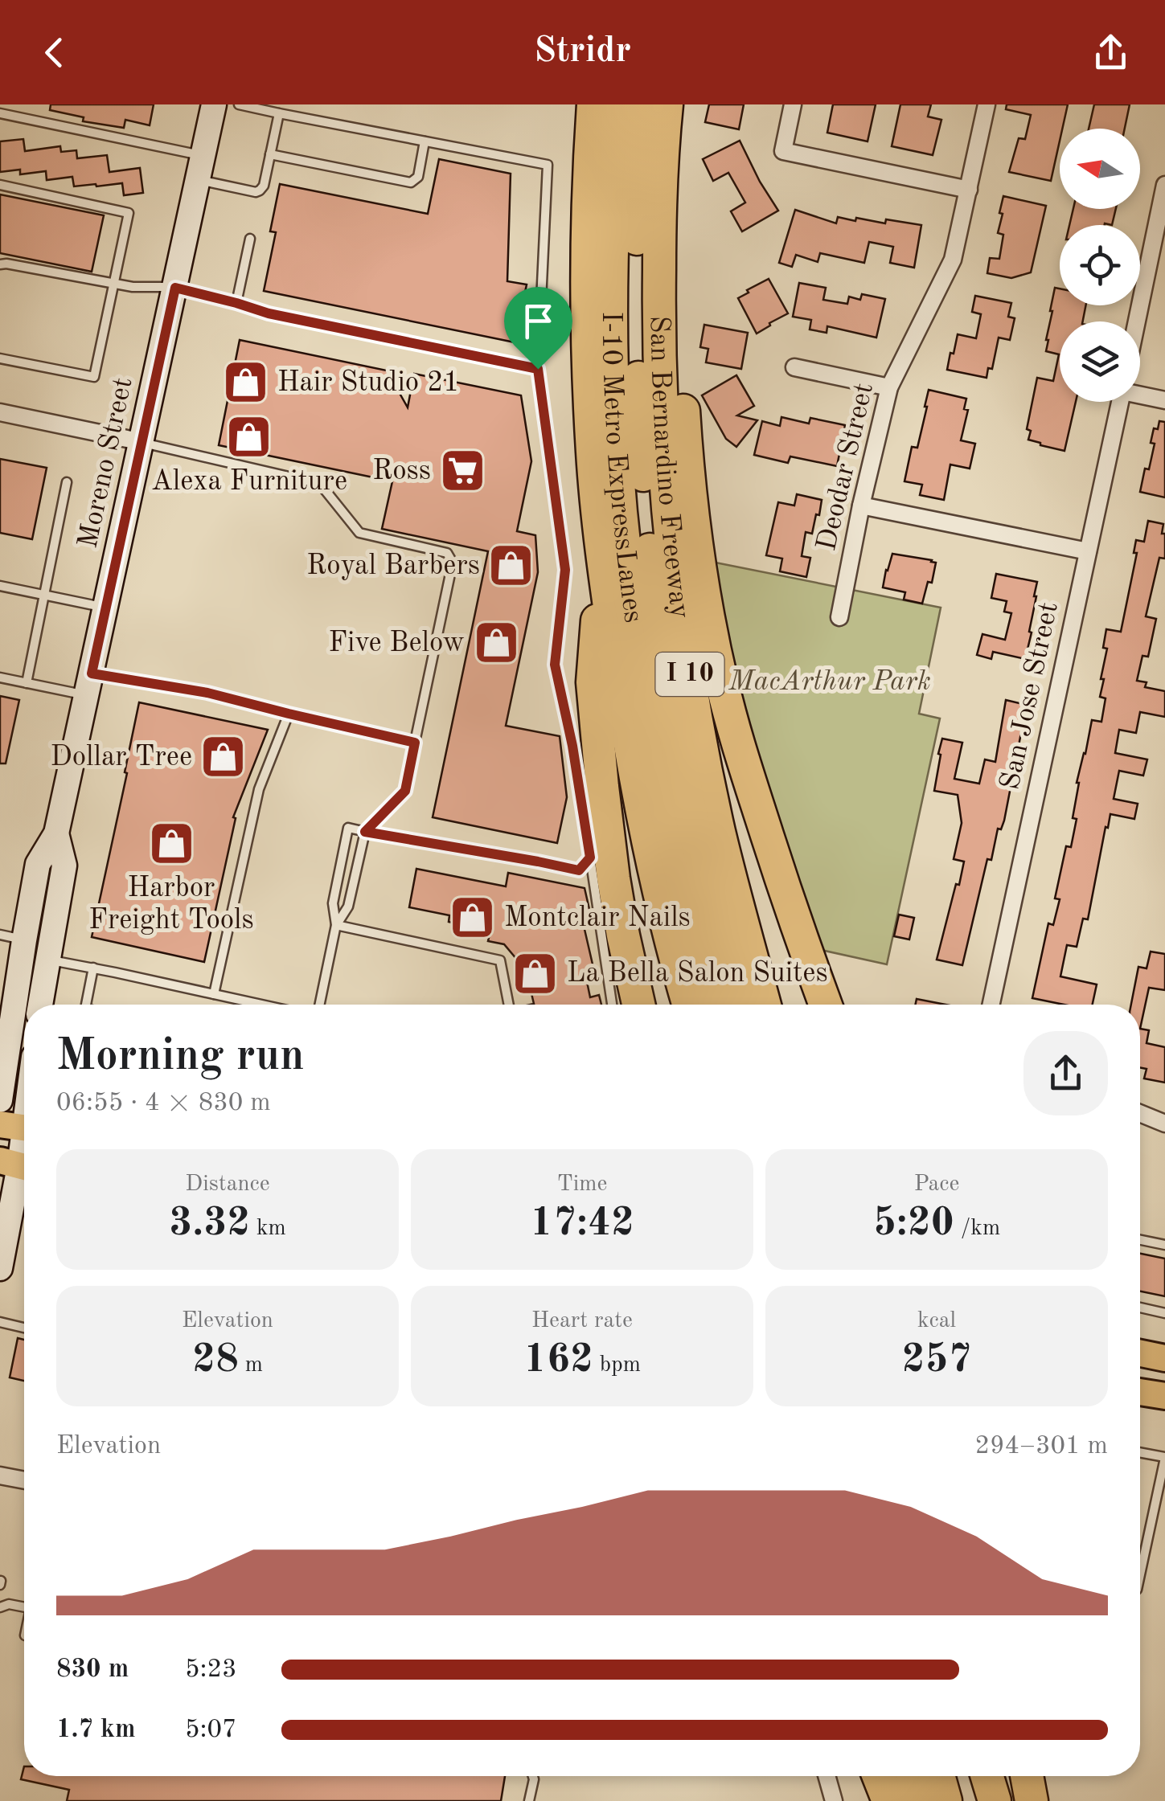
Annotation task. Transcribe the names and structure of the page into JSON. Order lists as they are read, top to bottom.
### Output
{
  "streets": {
    "highway": ["I-10 Metro ExpressLanes", "San Bernardino Freeway", "I 10"],
    "street": ["Moreno Street", "Deodar Street", "San Jose Street"]
  },
  "parks": ["MacArthur Park"],
  "places": {
    "shop": [
      "Hair Studio 21",
      "Alexa Furniture",
      "Royal Barbers",
      "Five Below",
      "Dollar Tree",
      "Harbor Freight Tools",
      "Montclair Nails",
      "La Bella Salon Suites"
    ],
    "supermarket": ["Ross"]
  },
  "north": "left",
  "page": {
    "header": "Stridr",
    "heading": ["Morning run", "06:55 · 4 × 830 m"],
    "stats": [
      ["Distance", "3.32 km"],
      ["Time", "17:42"],
      ["Pace", "5:20 /km"],
      ["Elevation", "28 m"],
      ["Heart rate", "162 bpm"],
      ["kcal", "257"]
    ],
    "chart": ["Elevation", "294–301 m"],
    "list": [
      {
        "name": "830 m",
        "note": "5:23"
      },
      {
        "name": "1.7 km",
        "note": "5:07"
      }
    ]
  }
}
